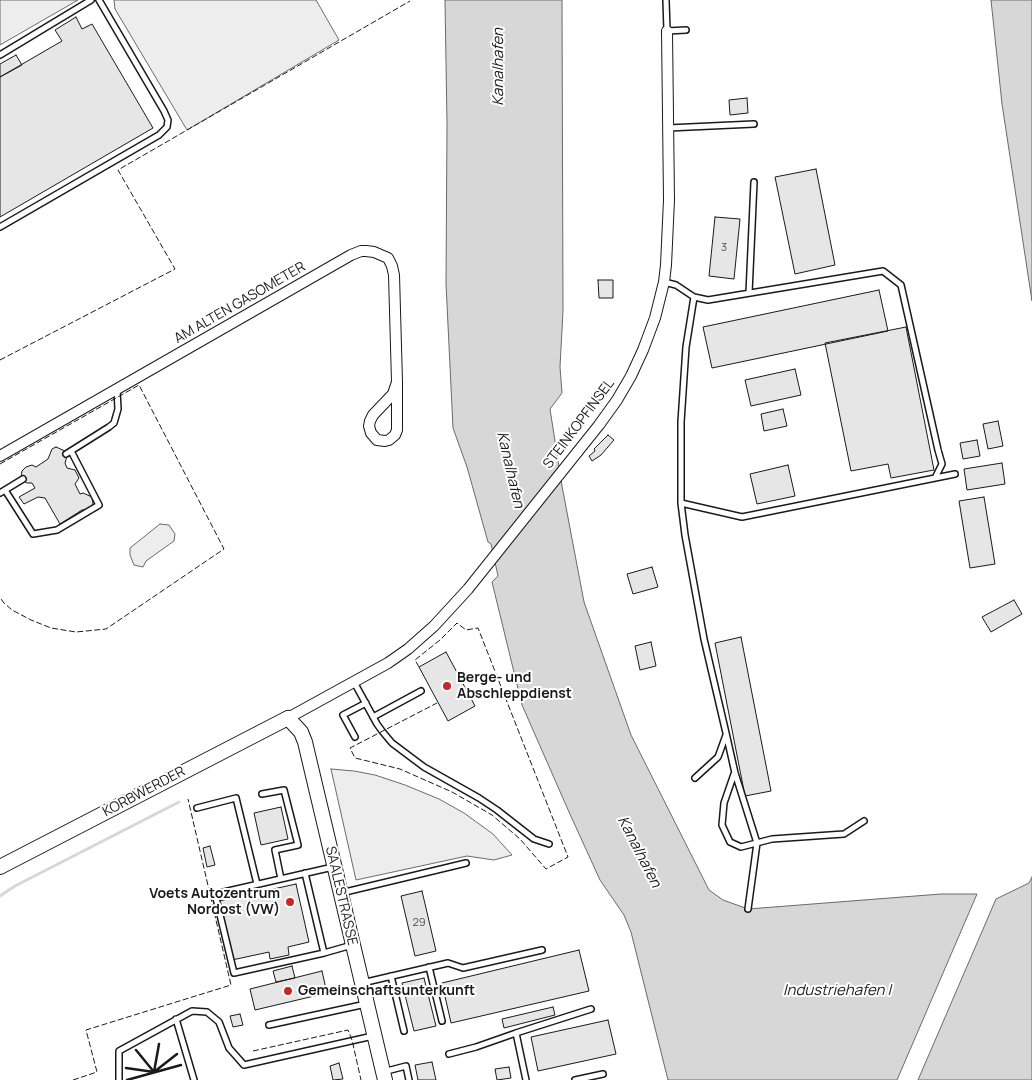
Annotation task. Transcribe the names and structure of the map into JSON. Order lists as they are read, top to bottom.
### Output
{
  "streets": {
    "main road": ["KORBWERDER", "SAALESTRASSE"],
    "street": ["AM ALTEN GASOMETER", "STEINKOPFINSEL"]
  },
  "crossings": [
    ["STEINKOPFINSEL", "KORBWERDER"],
    ["STEINKOPFINSEL", "SAALESTRASSE"],
    ["KORBWERDER", "SAALESTRASSE"]
  ],
  "water": ["Kanalhafen", "Industriehafen I"],
  "places": ["Berge- und Abschleppdienst", "Voets Autozentrum Nordost (VW)", "Gemeinschaftsunterkunft"],
  "house_numbers": ["3", "29"]
}
